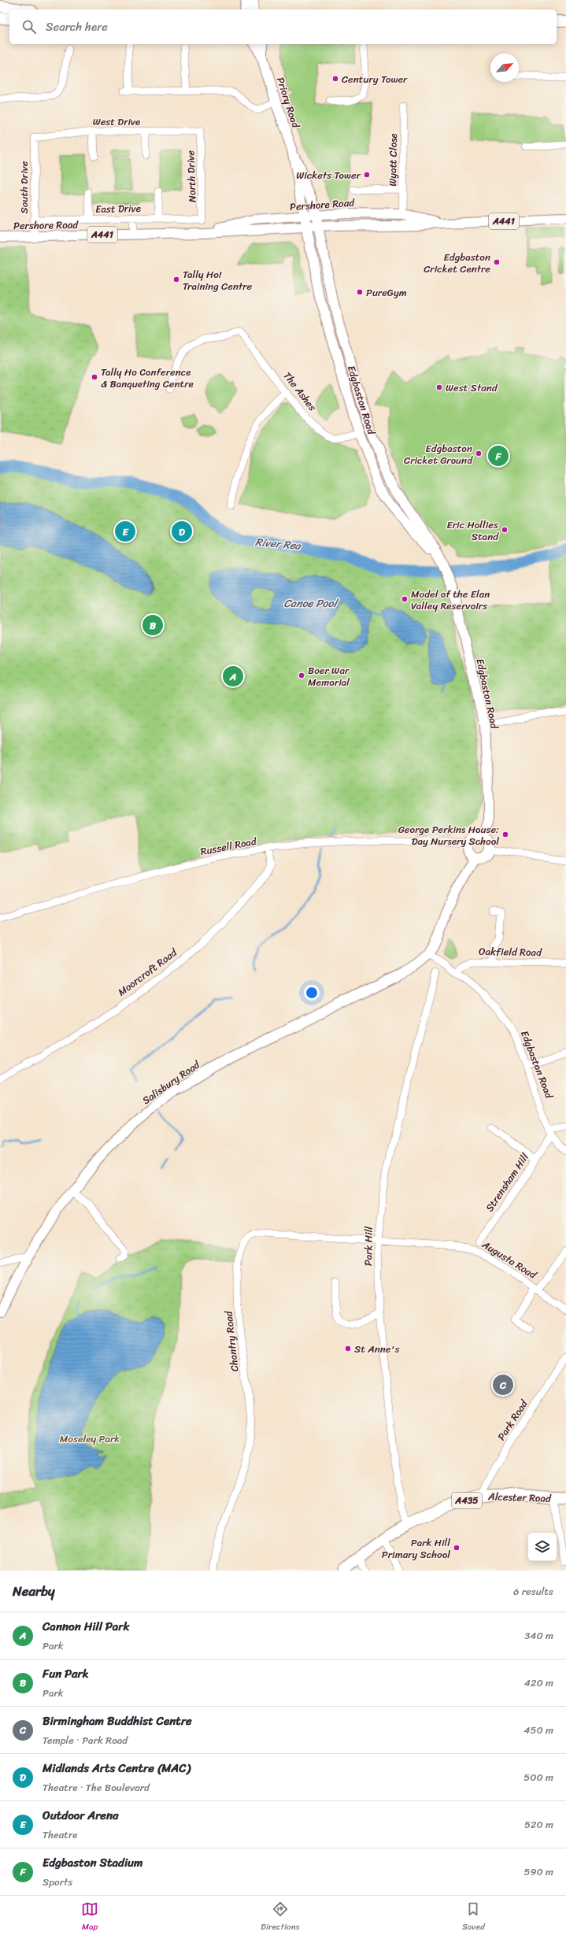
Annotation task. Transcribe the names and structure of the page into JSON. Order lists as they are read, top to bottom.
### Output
{
  "streets": {
    "highway": ["Alcester Road", "A435"],
    "main road": [
      "Priory Road",
      "Pershore Road",
      "A441",
      "Edgbaston Road",
      "Salisbury Road"
    ],
    "street": [
      "West Drive",
      "Wyatt Close",
      "North Drive",
      "South Drive",
      "East Drive",
      "The Ashes",
      "Russell Road",
      "Oakfield Road",
      "Moorcroft Road",
      "Strensham Hill",
      "Park Hill",
      "Augusta Road",
      "Chantry Road",
      "Park Road"
    ]
  },
  "crossings": [
    ["Priory Road", "Pershore Road"],
    ["Priory Road", "Edgbaston Road"],
    ["West Drive", "North Drive"],
    ["West Drive", "South Drive"],
    ["Wyatt Close", "Pershore Road"],
    ["North Drive", "East Drive"],
    ["South Drive", "Pershore Road"],
    ["South Drive", "East Drive"],
    ["Pershore Road", "Edgbaston Road"],
    ["The Ashes", "Edgbaston Road"],
    ["Edgbaston Road", "Russell Road"],
    ["Edgbaston Road", "Oakfield Road"],
    ["Edgbaston Road", "Salisbury Road"],
    ["Edgbaston Road", "Strensham Hill"],
    ["Russell Road", "Moorcroft Road"],
    ["Park Hill", "Augusta Road"],
    ["Park Hill", "Chantry Road"],
    ["Park Hill", "Alcester Road"],
    ["Augusta Road", "Chantry Road"],
    ["Park Road", "Alcester Road"]
  ],
  "water": ["River Rea", "Canoe Pool"],
  "parks": ["Moseley Park"],
  "places": [
    "Century Tower",
    "Wickets Tower",
    "Edgbaston Cricket Centre",
    "Tally Ho! Training Centre",
    "PureGym",
    "Tally Ho Conference & Banqueting Centre",
    "West Stand",
    "Edgbaston Cricket Ground",
    "Eric Hollies Stand",
    "Model of the Elan Valley Reservoirs",
    "Boer War Memorial",
    "George Perkins House: Day Nursery School",
    "St Anne's",
    "Park Hill Primary School"
  ],
  "north": "top right",
  "page": {
    "search": "Search here",
    "pins": [
      "F",
      "D",
      "E",
      "B",
      "A",
      "C"
    ],
    "heading": ["Nearby", "6 results"],
    "list": [
      {
        "mark": "A",
        "name": "Cannon Hill Park",
        "note": "Park",
        "value": "340 m"
      },
      {
        "mark": "B",
        "name": "Fun Park",
        "note": "Park",
        "value": "420 m"
      },
      {
        "mark": "C",
        "name": "Birmingham Buddhist Centre",
        "note": "Temple · Park Road",
        "value": "450 m"
      },
      {
        "mark": "D",
        "name": "Midlands Arts Centre (MAC)",
        "note": "Theatre · The Boulevard",
        "value": "500 m"
      },
      {
        "mark": "E",
        "name": "Outdoor Arena",
        "note": "Theatre",
        "value": "520 m"
      },
      {
        "mark": "F",
        "name": "Edgbaston Stadium",
        "note": "Sports",
        "value": "590 m"
      }
    ],
    "nav": ["Map", "Directions", "Saved"]
  }
}
